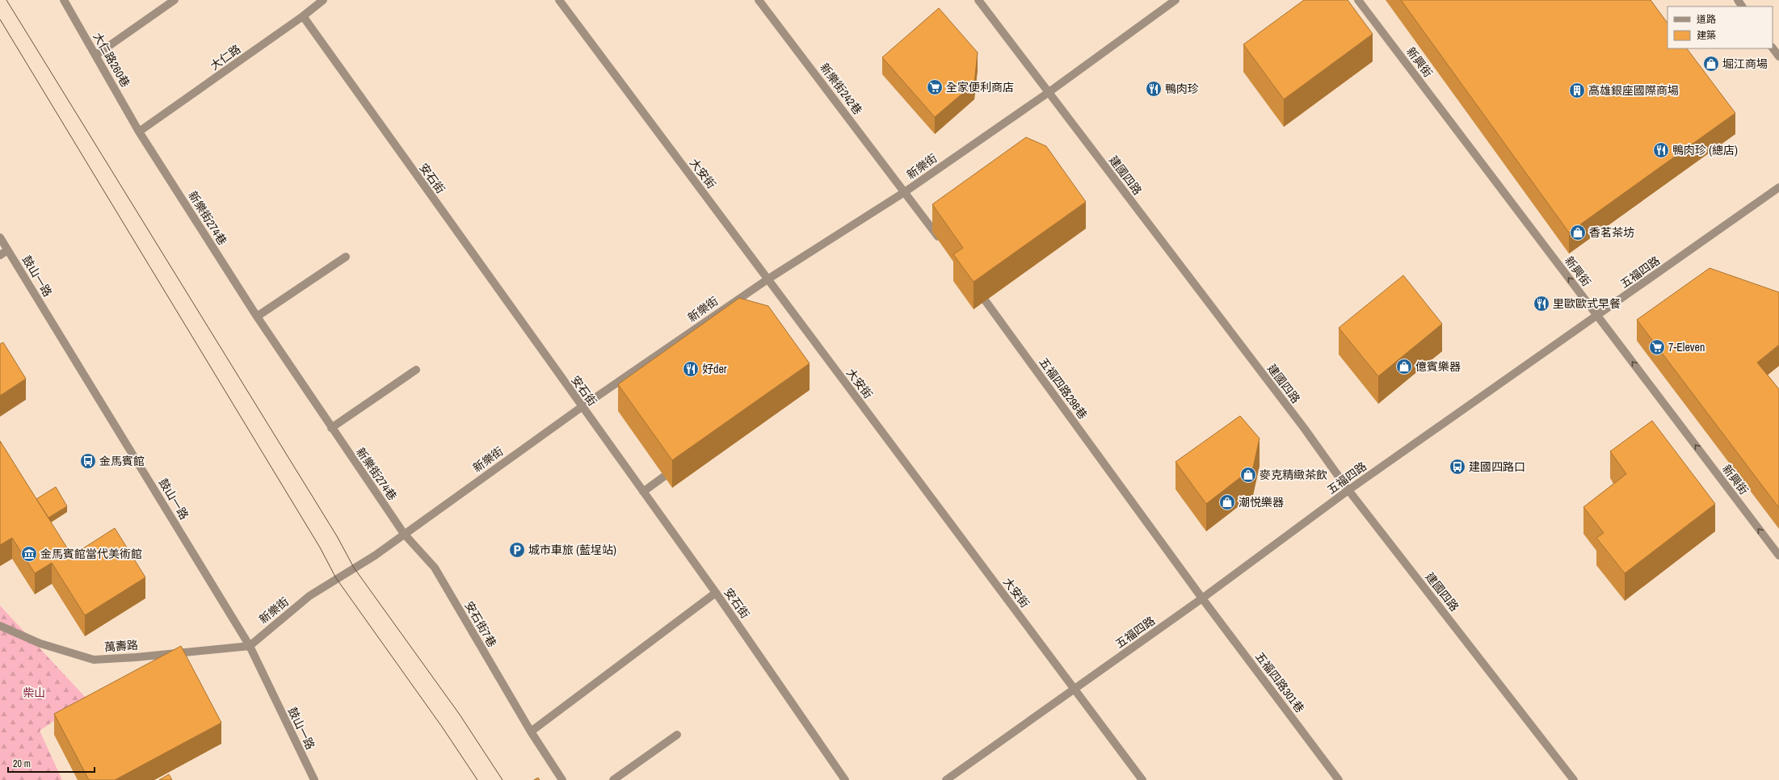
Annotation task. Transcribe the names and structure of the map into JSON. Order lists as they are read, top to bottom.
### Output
{
  "streets": {
    "street": [
      "大仁路",
      "大仁路260巷",
      "新興街",
      "新樂街242巷",
      "新樂街",
      "大安街",
      "建國四路",
      "安石街",
      "新樂街274巷",
      "五福四路",
      "鼓山一路",
      "五福四路298巷",
      "安石街7巷",
      "萬壽路",
      "五福四路301巷"
    ]
  },
  "crossings": [
    ["大仁路", "大仁路260巷"],
    ["大仁路", "安石街"],
    ["大仁路", "新樂街274巷"],
    ["大仁路260巷", "新樂街274巷"],
    ["新興街", "五福四路"],
    ["新樂街242巷", "新樂街"],
    ["新樂街", "大安街"],
    ["新樂街", "建國四路"],
    ["新樂街", "安石街"],
    ["新樂街", "新樂街274巷"],
    ["新樂街", "鼓山一路"],
    ["新樂街", "安石街7巷"],
    ["新樂街", "萬壽路"],
    ["大安街", "五福四路"],
    ["建國四路", "五福四路"],
    ["新樂街274巷", "安石街7巷"],
    ["五福四路", "五福四路298巷"],
    ["五福四路", "五福四路301巷"],
    ["鼓山一路", "萬壽路"],
    ["五福四路298巷", "五福四路301巷"]
  ],
  "one_way": ["新興街"],
  "parks": ["柴山"],
  "places": {
    "shop": [
      "堀江商場",
      "香茗茶坊",
      "億賓樂器",
      "麥克精緻茶飲",
      "潮悦樂器"
    ],
    "supermarket": ["全家便利商店", "7-Eleven"],
    "restaurant": [
      "鴨肉珍",
      "鴨肉珍 (總店)",
      "里歐歐式早餐",
      "好der"
    ],
    "building": ["高雄銀座國際商場"],
    "bus stop": ["金馬賓館", "建國四路口"],
    "parking": ["城市車旅 (藍埕站)"],
    "museum": ["金馬賓館當代美術館"]
  },
  "legend": ["道路", "建築"],
  "scale_bar": "20 m"
}
